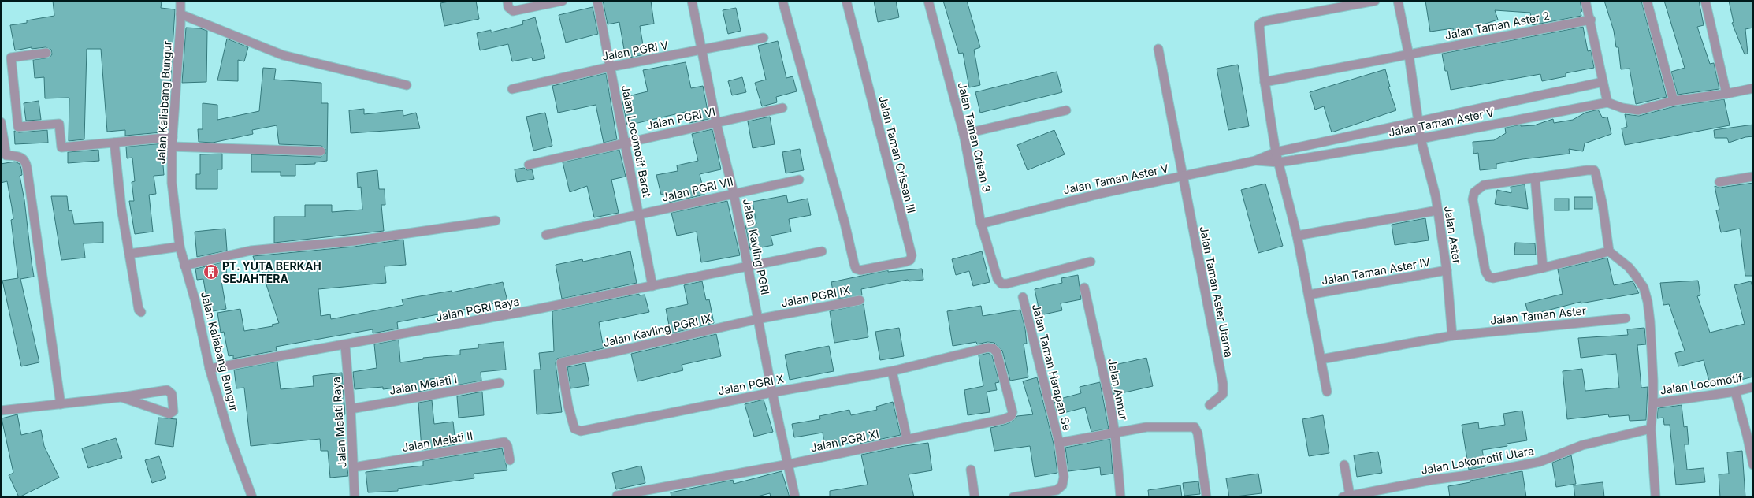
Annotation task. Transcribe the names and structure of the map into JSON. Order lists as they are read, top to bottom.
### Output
{
  "streets": {
    "street": [
      "Jalan Taman Aster 2",
      "Jalan PGRI V",
      "Jalan Kaliabang Bungur",
      "Jalan PGRI VI",
      "Jalan Taman Aster V",
      "Jalan Taman Crisan 3",
      "Jalan Locomotif Barat",
      "Jalan Taman Crissan III",
      "Jalan PGRI VII",
      "Jalan Aster",
      "Jalan Kavling PGRI",
      "Jalan Taman Aster IV",
      "Jalan Taman Aster Utama",
      "Jalan PGRI IX",
      "Jalan PGRI Raya",
      "Jalan Taman Aster",
      "Jalan Kavling PGRI IX",
      "Jalan Taman Harapan Se",
      "Jalan Locomotif",
      "Jalan Melati I",
      "Jalan PGRI X",
      "Jalan Annur",
      "Jalan Melati Raya",
      "Jalan PGRI XI",
      "Jalan Melati II",
      "Jalan Lokomotif Utara"
    ]
  },
  "crossings": [
    ["Jalan PGRI V", "Jalan Locomotif Barat"],
    ["Jalan PGRI V", "Jalan Kavling PGRI"],
    ["Jalan Kaliabang Bungur", "Jalan PGRI Raya"],
    ["Jalan PGRI VI", "Jalan Locomotif Barat"],
    ["Jalan PGRI VI", "Jalan Kavling PGRI"],
    ["Jalan Taman Aster V", "Jalan Taman Crisan 3"],
    ["Jalan Taman Aster V", "Jalan Aster"],
    ["Jalan Taman Aster V", "Jalan Taman Aster Utama"],
    ["Jalan Locomotif Barat", "Jalan PGRI VII"],
    ["Jalan Locomotif Barat", "Jalan PGRI Raya"],
    ["Jalan PGRI VII", "Jalan Kavling PGRI"],
    ["Jalan Aster", "Jalan Taman Aster IV"],
    ["Jalan Aster", "Jalan Taman Aster"],
    ["Jalan Kavling PGRI", "Jalan PGRI IX"],
    ["Jalan Kavling PGRI", "Jalan PGRI Raya"],
    ["Jalan Kavling PGRI", "Jalan Kavling PGRI IX"],
    ["Jalan Kavling PGRI", "Jalan PGRI X"],
    ["Jalan Kavling PGRI", "Jalan PGRI XI"],
    ["Jalan PGRI IX", "Jalan Kavling PGRI IX"],
    ["Jalan PGRI Raya", "Jalan Melati Raya"],
    ["Jalan Kavling PGRI IX", "Jalan PGRI X"],
    ["Jalan Taman Harapan Se", "Jalan Annur"],
    ["Jalan Melati I", "Jalan Melati Raya"],
    ["Jalan PGRI X", "Jalan PGRI XI"],
    ["Jalan Melati Raya", "Jalan Melati II"]
  ],
  "places": {
    "building": ["PT. YUTA BERKAH SEJAHTERA"]
  }
}
